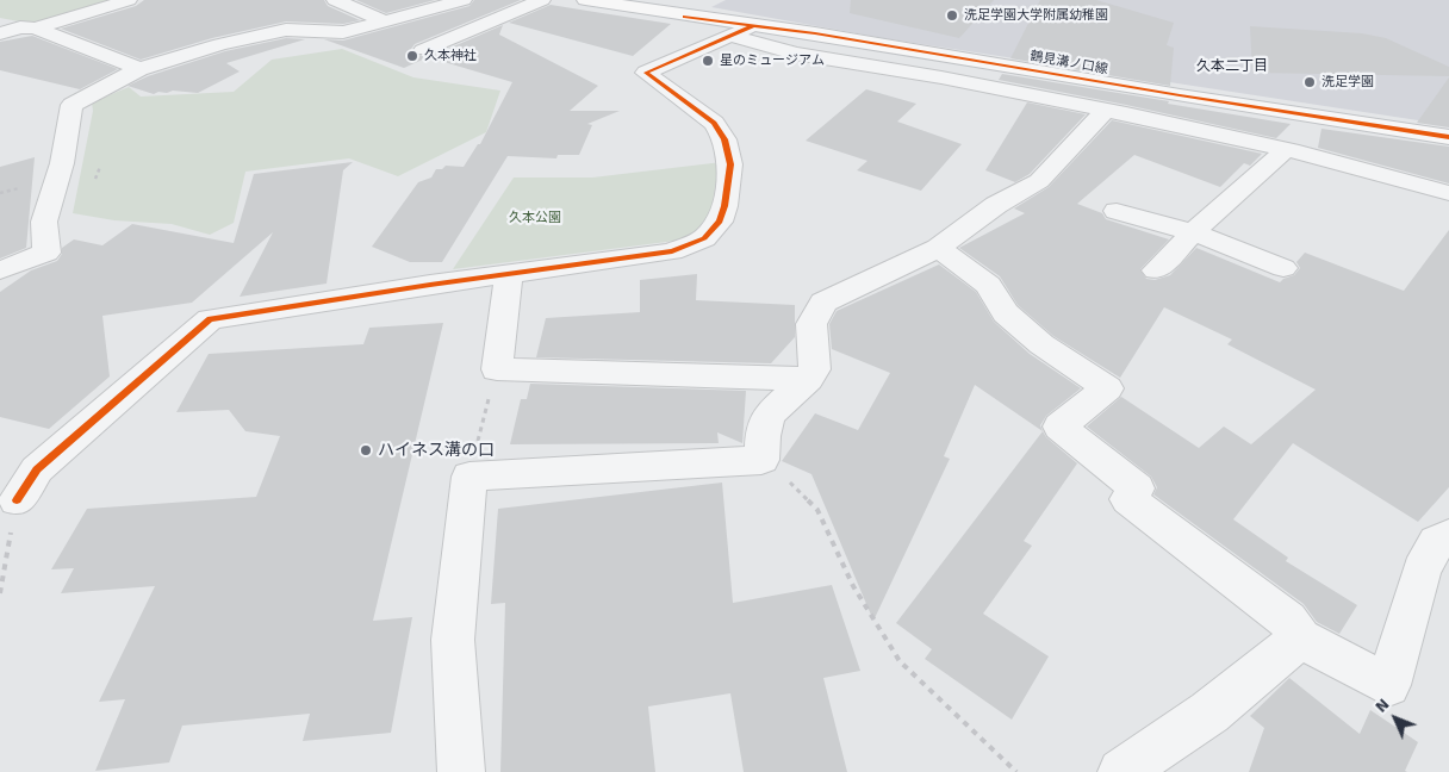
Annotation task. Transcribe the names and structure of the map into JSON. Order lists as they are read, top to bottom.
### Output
{
  "streets": {
    "main road": ["鶴見溝ノ口線"]
  },
  "districts": ["久本二丁目"],
  "parks": ["久本公園"],
  "places": [
    "洗足学園大学附属幼稚園",
    "久本神社",
    "星のミュージアム",
    "洗足学園",
    "ハイネス溝の口"
  ],
  "north": "top left"
}
